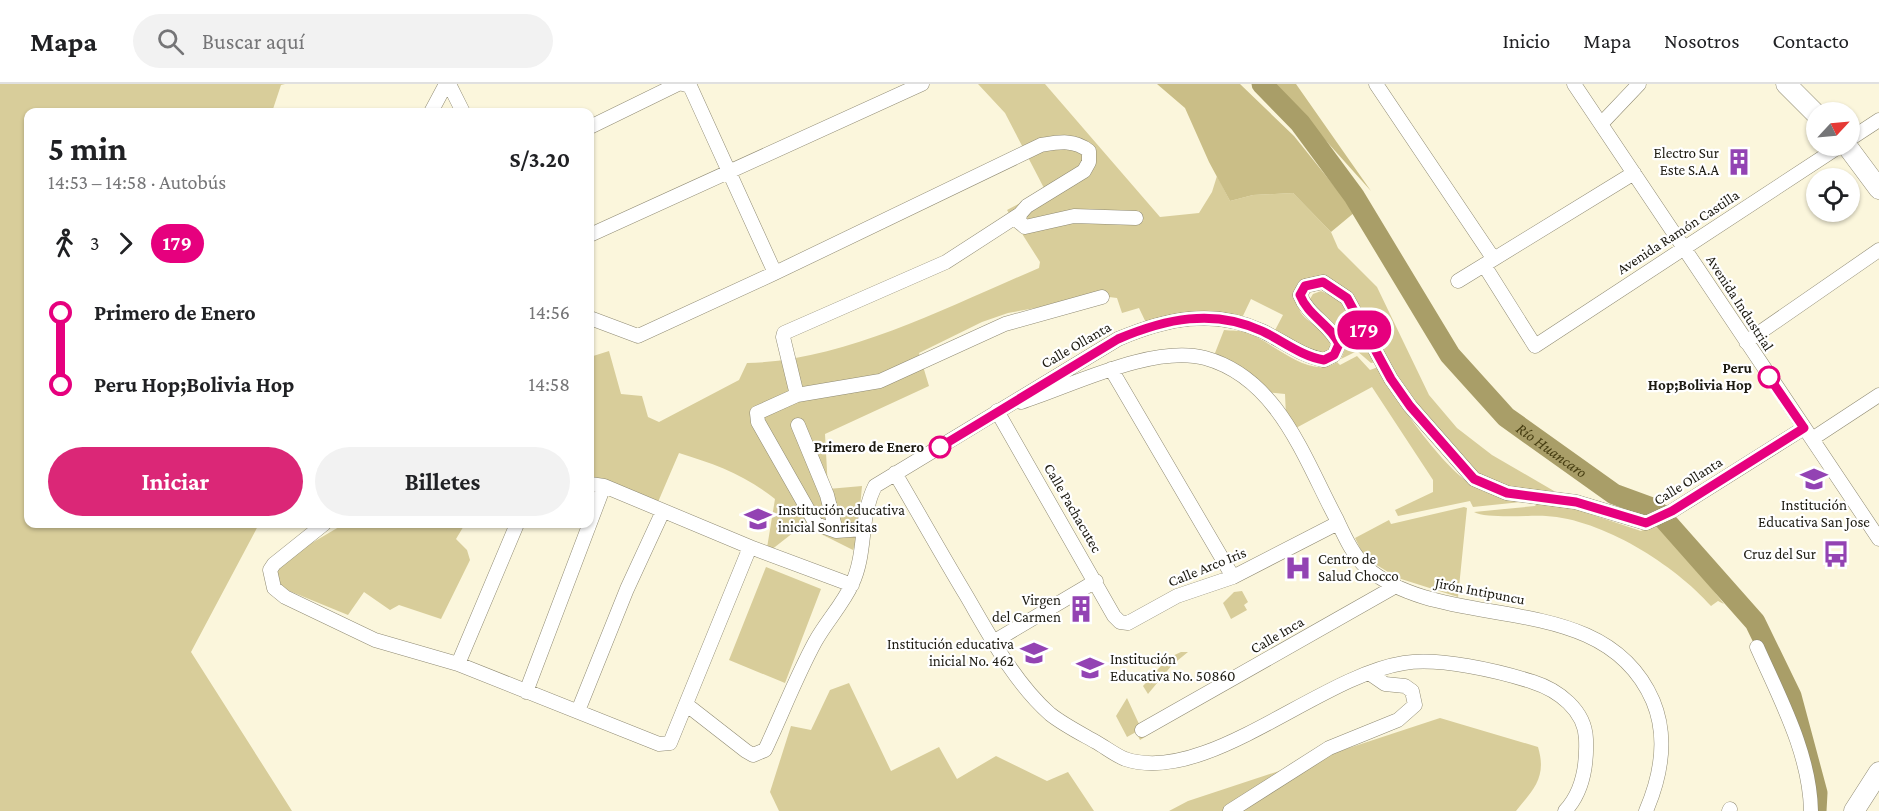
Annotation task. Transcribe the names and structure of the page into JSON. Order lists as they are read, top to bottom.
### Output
{
  "streets": {
    "street": [
      "Avenida Ramón Castilla",
      "Avenida Industrial",
      "Calle Ollanta",
      "Calle Pachacutec",
      "Calle Arco Iris",
      "Jirón Intipuncu",
      "Calle Inca"
    ]
  },
  "crossings": [
    ["Avenida Ramón Castilla", "Avenida Industrial"],
    ["Avenida Industrial", "Calle Ollanta"],
    ["Calle Ollanta", "Calle Pachacutec"],
    ["Calle Ollanta", "Jirón Intipuncu"],
    ["Calle Pachacutec", "Calle Arco Iris"],
    ["Calle Pachacutec", "Jirón Intipuncu"],
    ["Calle Arco Iris", "Jirón Intipuncu"],
    ["Jirón Intipuncu", "Calle Inca"]
  ],
  "water": ["Río Huancaro"],
  "places": {
    "building": ["Electro Sur Este S.A.A", "Virgen del Carmen"],
    "other": ["Peru Hop;Bolivia Hop", "Primero de Enero"],
    "school or university": [
      "Institución Educativa San Jose",
      "Institución educativa inicial Sonrisitas",
      "Institución educativa inicial No. 462",
      "Institución Educativa No. 50860"
    ],
    "bus stop": ["Cruz del Sur"],
    "hospital": ["Centro de Salud Chocco"]
  },
  "lines": ["bus line 179"],
  "north": "top right",
  "page": {
    "header": "Mapa",
    "search": "Buscar aquí",
    "nav": [
      "Inicio",
      "Mapa",
      "Nosotros",
      "Contacto"
    ],
    "on_map": "179",
    "heading": ["5 min", "14:53 – 14:58 · Autobús", "S/3.20"],
    "legs": ["3", "179"],
    "list": [
      {
        "name": "Primero de Enero",
        "value": "14:56"
      },
      {
        "name": "Peru Hop;Bolivia Hop",
        "value": "14:58"
      }
    ],
    "buttons": ["Iniciar", "Billetes"]
  }
}
